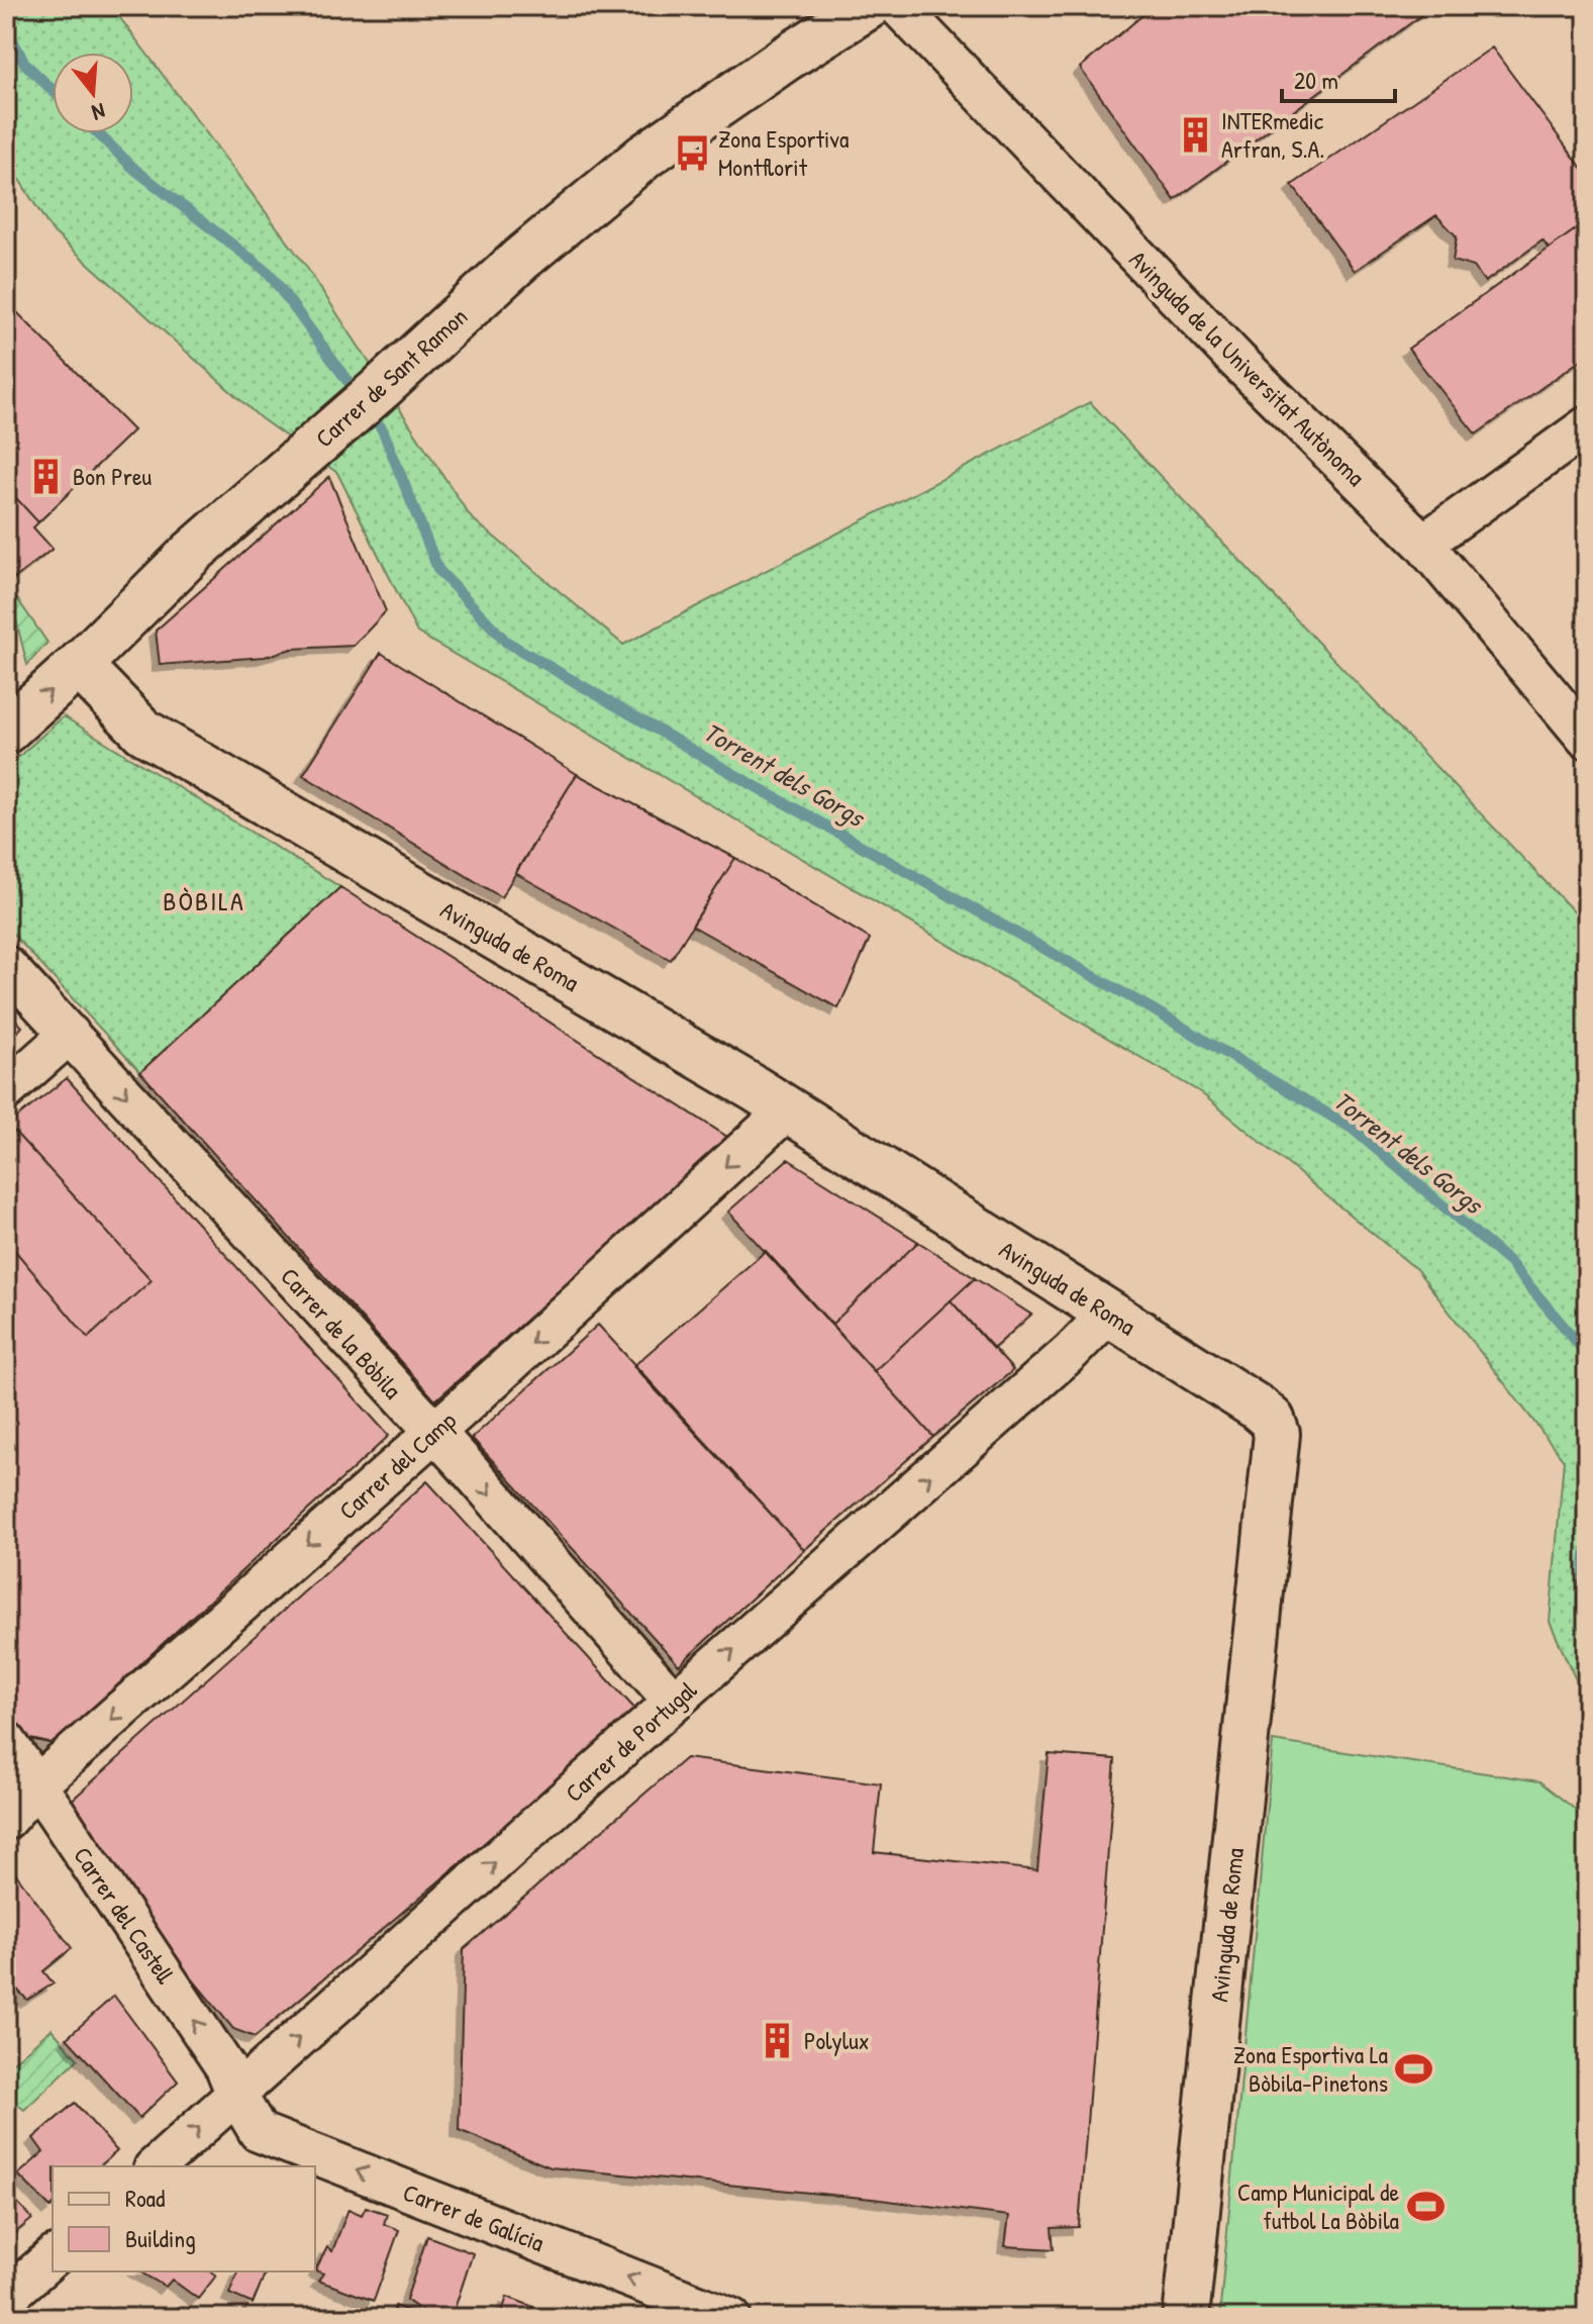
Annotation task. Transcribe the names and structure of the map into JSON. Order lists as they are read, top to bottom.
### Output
{
  "streets": {
    "street": [
      "Avinguda de la Universitat Autònoma",
      "Carrer de Sant Ramon",
      "Avinguda de Roma",
      "Carrer de la Bòbila",
      "Carrer del Camp",
      "Carrer de Portugal",
      "Carrer del Castell",
      "Carrer de Galícia"
    ]
  },
  "crossings": [
    ["Carrer de Sant Ramon", "Avinguda de Roma"],
    ["Avinguda de Roma", "Carrer del Camp"],
    ["Avinguda de Roma", "Carrer de Portugal"],
    ["Carrer de la Bòbila", "Carrer del Camp"],
    ["Carrer de la Bòbila", "Carrer de Portugal"],
    ["Carrer del Camp", "Carrer del Castell"],
    ["Carrer de Portugal", "Carrer del Castell"],
    ["Carrer de Portugal", "Carrer de Galícia"],
    ["Carrer del Castell", "Carrer de Galícia"]
  ],
  "one_way": [
    "Carrer de la Bòbila",
    "Carrer del Camp",
    "Carrer de Portugal",
    "Carrer del Castell",
    "Carrer de Galícia"
  ],
  "districts": ["BÒBILA"],
  "water": ["Torrent dels Gorgs"],
  "places": {
    "building": ["INTERmedic Arfran, S.A.", "Bon Preu", "Polylux"],
    "bus stop": ["Zona Esportiva Montflorit"],
    "sports": ["Zona Esportiva La Bòbila-Pinetons", "Camp Municipal de futbol La Bòbila"]
  },
  "legend": ["Road", "Building"],
  "scale_bar": "20 m",
  "north": "bottom"
}
